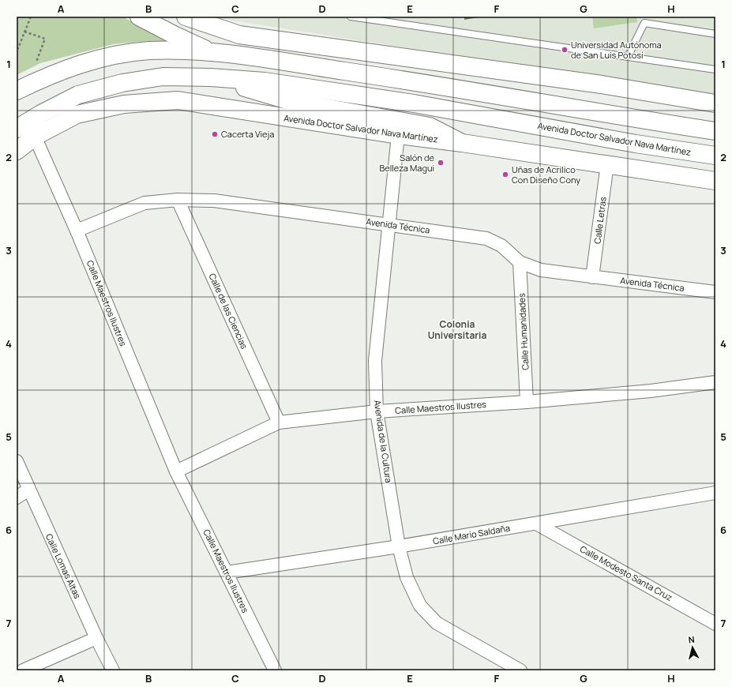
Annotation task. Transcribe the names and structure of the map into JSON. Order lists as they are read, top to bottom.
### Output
{
  "streets": {
    "main road": ["Avenida Doctor Salvador Nava Martínez"],
    "street": [
      "Calle Letras",
      "Avenida Técnica",
      "Calle Maestros Ilustres",
      "Calle de las Ciencias",
      "Calle Humanidades",
      "Avenida de la Cultura",
      "Calle Mario Saldaña",
      "Calle Lomas Altas",
      "Calle Modesto Santa Cruz"
    ]
  },
  "crossings": [
    ["Avenida Doctor Salvador Nava Martínez", "Calle Letras"],
    ["Avenida Doctor Salvador Nava Martínez", "Calle Maestros Ilustres"],
    ["Avenida Doctor Salvador Nava Martínez", "Avenida de la Cultura"],
    ["Calle Letras", "Avenida Técnica"],
    ["Avenida Técnica", "Calle Maestros Ilustres"],
    ["Avenida Técnica", "Calle de las Ciencias"],
    ["Avenida Técnica", "Calle Humanidades"],
    ["Avenida Técnica", "Avenida de la Cultura"],
    ["Calle Maestros Ilustres", "Calle de las Ciencias"],
    ["Calle Maestros Ilustres", "Calle Humanidades"],
    ["Calle Maestros Ilustres", "Avenida de la Cultura"],
    ["Calle Maestros Ilustres", "Calle Mario Saldaña"],
    ["Avenida de la Cultura", "Calle Mario Saldaña"],
    ["Calle Mario Saldaña", "Calle Modesto Santa Cruz"]
  ],
  "districts": ["Colonia Universitaria"],
  "places": [
    "Universidad Autónoma de San Luis Potosí",
    "Cacerta Vieja",
    "Salón de Belleza Magui",
    "Uñas de Acrilico Con Diseño Cony"
  ],
  "north": "top",
  "grid": {
    "columns": [
      "A",
      "B",
      "C",
      "D",
      "E",
      "F",
      "G",
      "H"
    ],
    "rows": [
      "1",
      "2",
      "3",
      "4",
      "5",
      "6",
      "7"
    ]
  }
}
